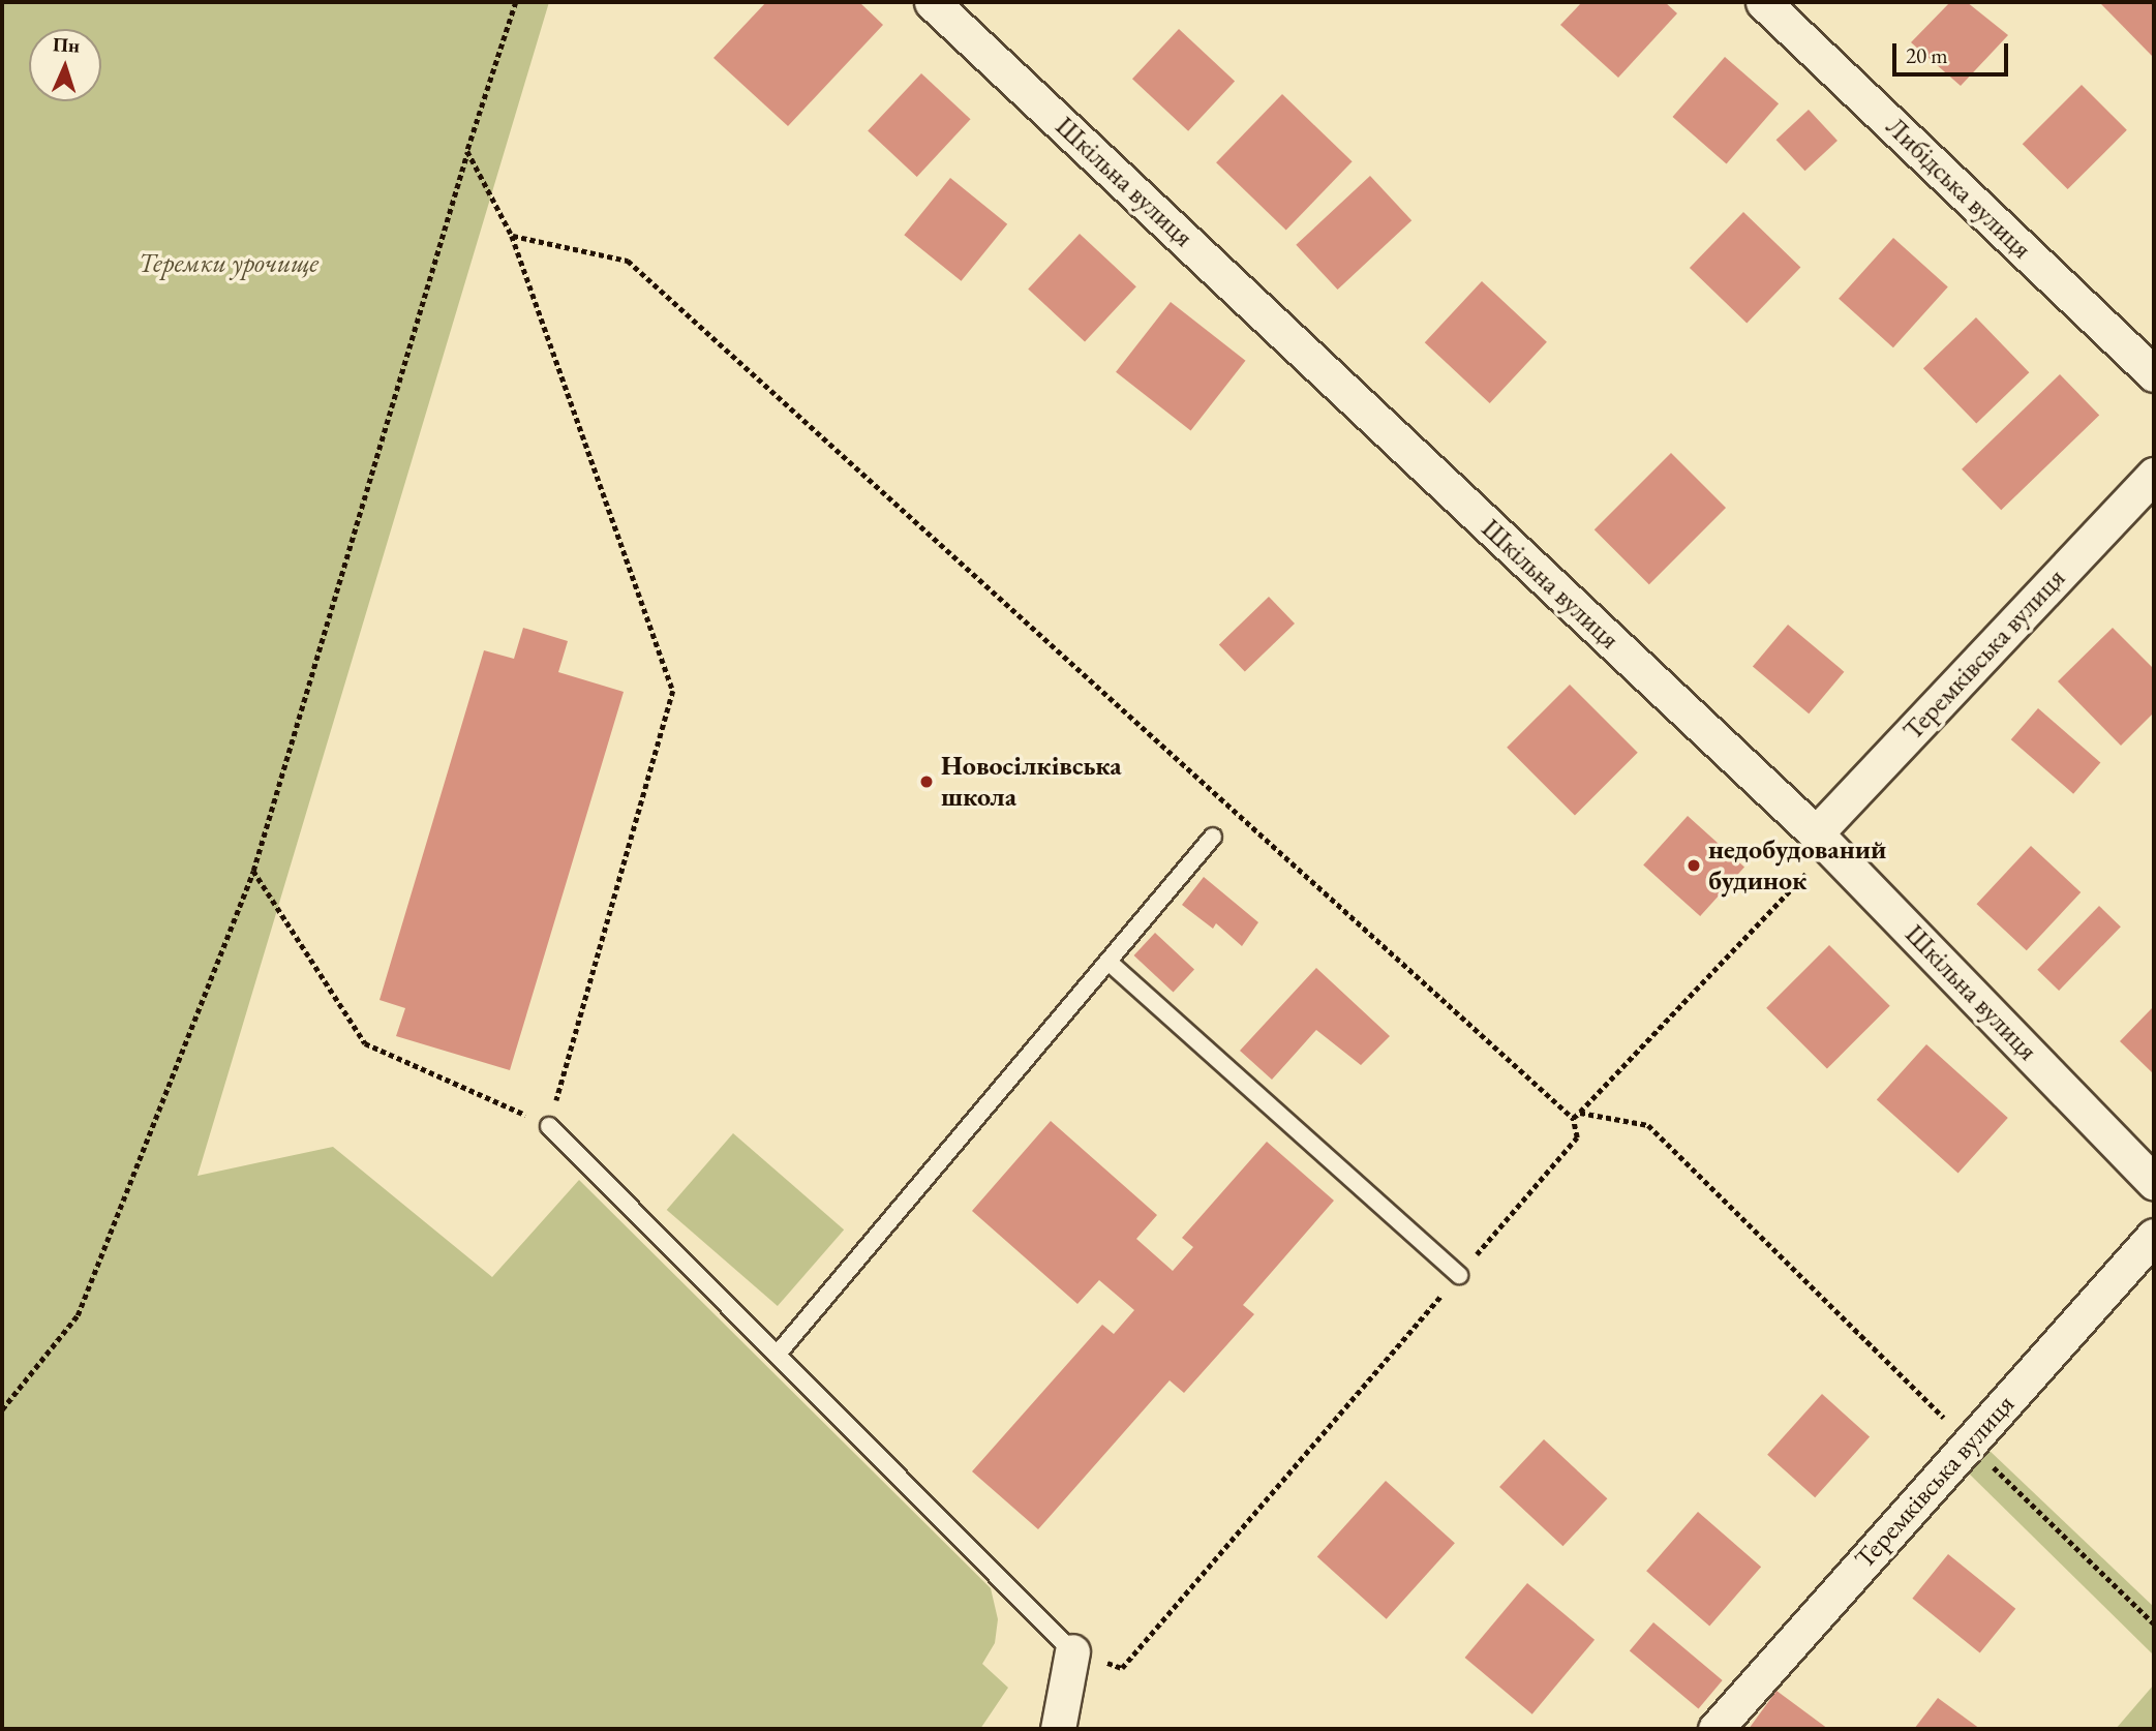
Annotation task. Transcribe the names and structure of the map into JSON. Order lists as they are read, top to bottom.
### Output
{
  "streets": {
    "street": ["Шкільна вулиця", "Либідська вулиця", "Теремківська вулиця"]
  },
  "crossings": [
    ["Шкільна вулиця", "Теремківська вулиця"]
  ],
  "parks": ["Теремки урочище"],
  "places": ["Новосілківська школа", "недобудований будинок"],
  "scale_bar": "20 m",
  "north": "top"
}
